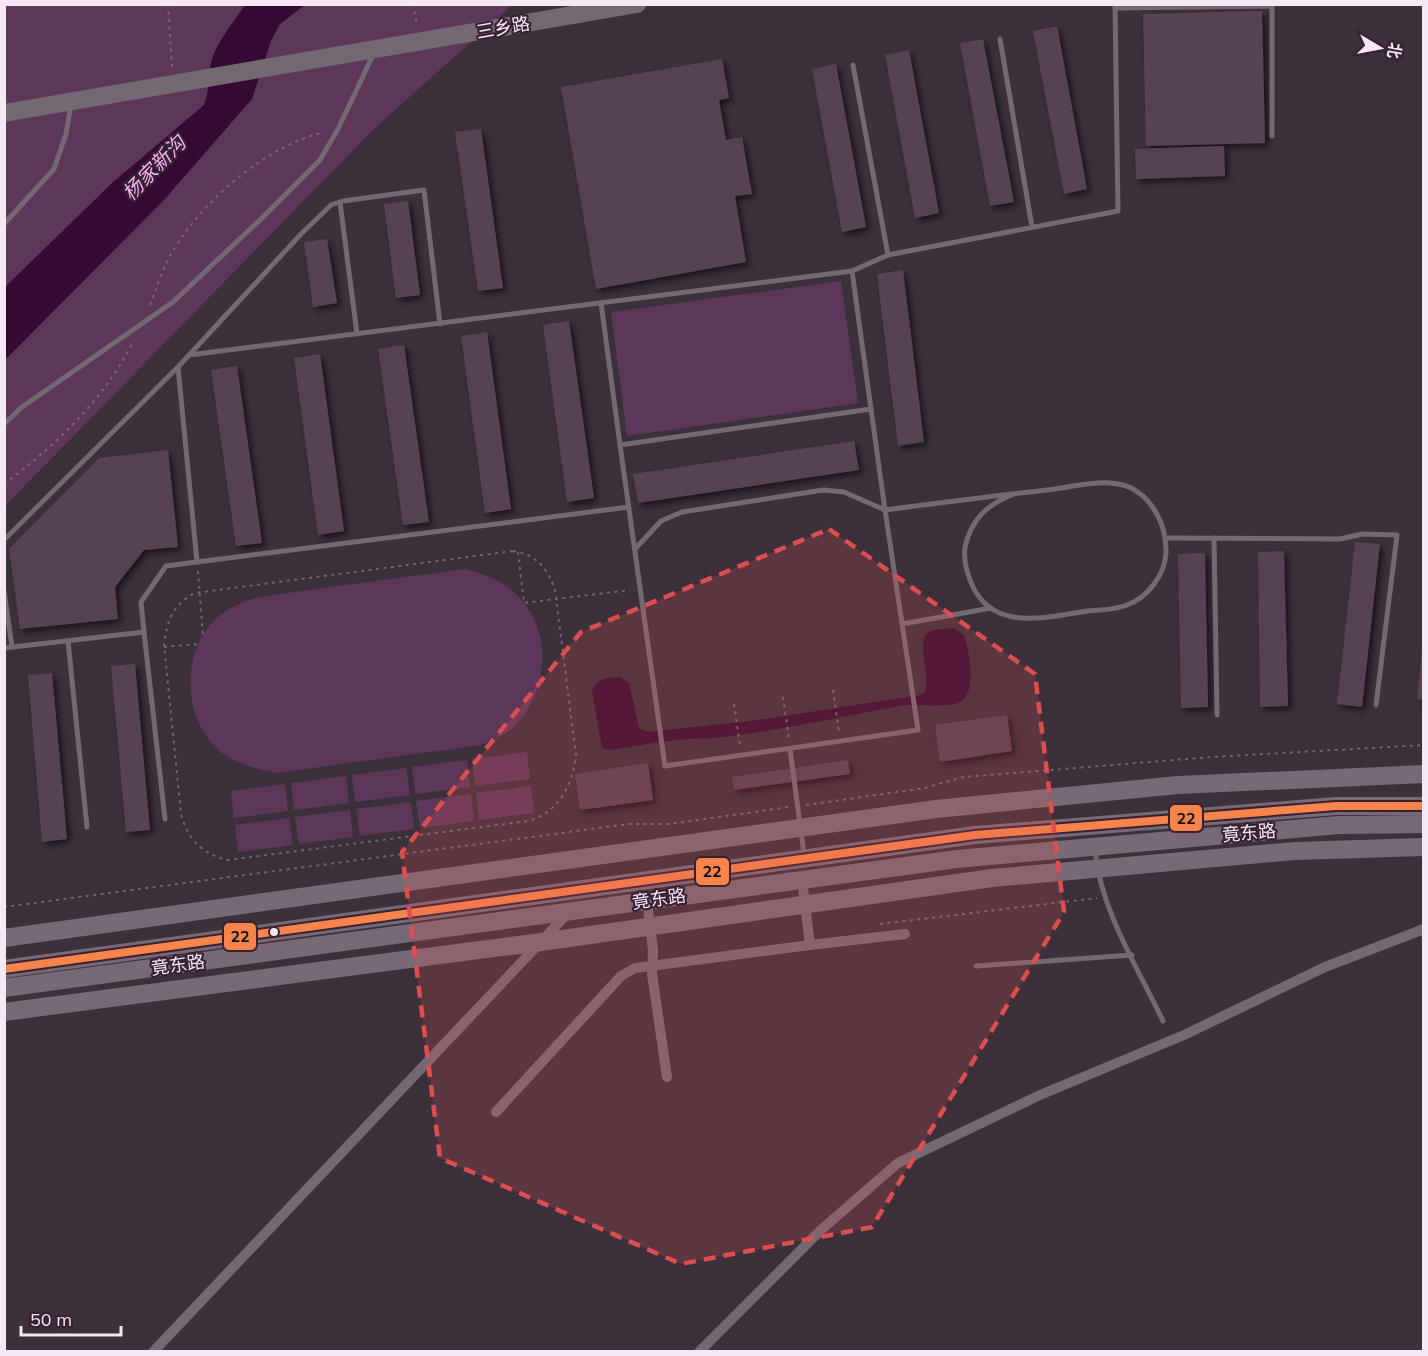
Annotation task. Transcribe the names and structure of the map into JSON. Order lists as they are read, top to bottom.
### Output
{
  "streets": {
    "highway": ["三乡路"],
    "main road": ["竟东路"]
  },
  "water": ["杨家新沟"],
  "lines": ["transit line 22"],
  "scale_bar": "50 m",
  "north": "right"
}
